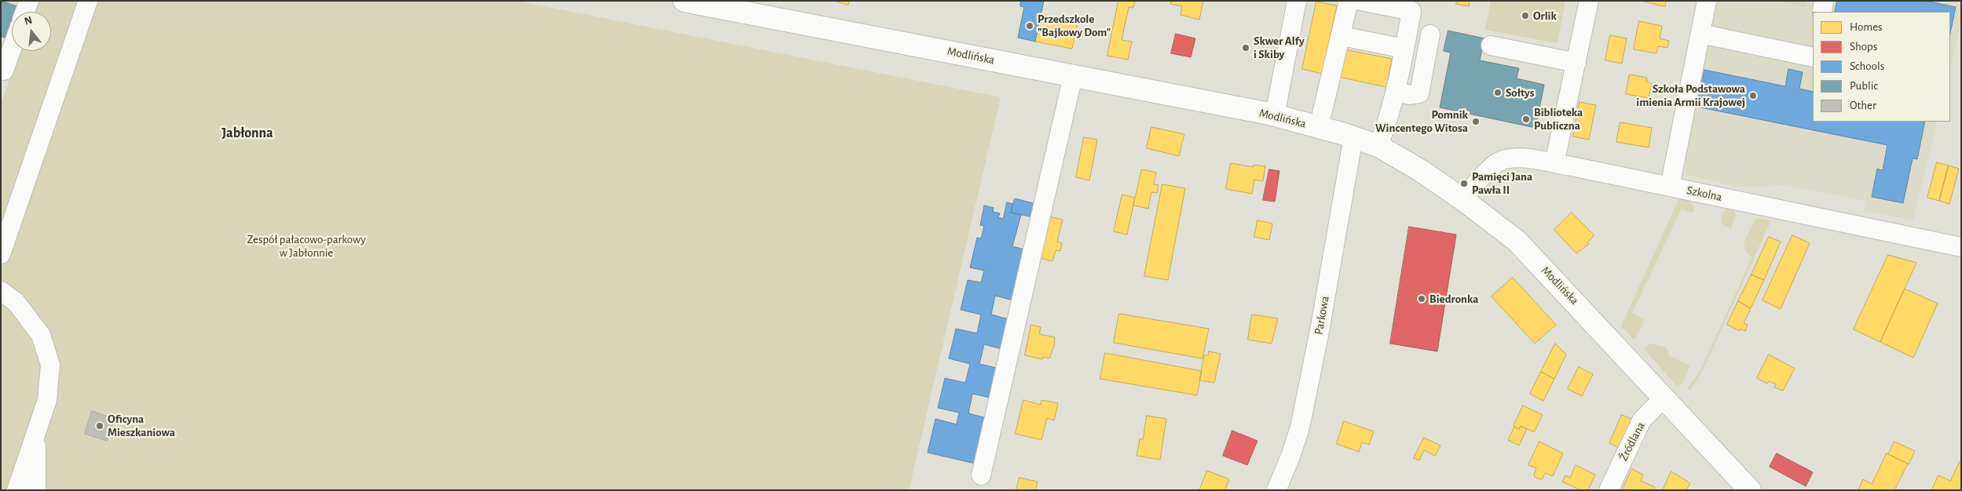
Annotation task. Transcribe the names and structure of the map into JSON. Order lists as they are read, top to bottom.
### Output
{
  "streets": {
    "main road": ["Modlińska"],
    "street": ["Szkolna", "Parkowa", "Źródlana"]
  },
  "crossings": [
    ["Modlińska", "Szkolna"],
    ["Modlińska", "Parkowa"],
    ["Modlińska", "Źródlana"]
  ],
  "districts": ["Jabłonna"],
  "parks": ["Zespół pałacowo-parkowy w Jabłonnie"],
  "places": [
    "Orlik",
    "Przedszkole \"Bajkowy Dom\"",
    "Skwer Alfy i Skiby",
    "Sołtys",
    "Szkoła Podstawowa imienia Armii Krajowej",
    "Biblioteka Publiczna",
    "Pomnik Wincentego Witosa",
    "Pamięci Jana Pawła II",
    "Biedronka",
    "Oficyna Mieszkaniowa"
  ],
  "legend": [
    "Homes",
    "Shops",
    "Schools",
    "Public",
    "Other"
  ],
  "north": "top"
}
